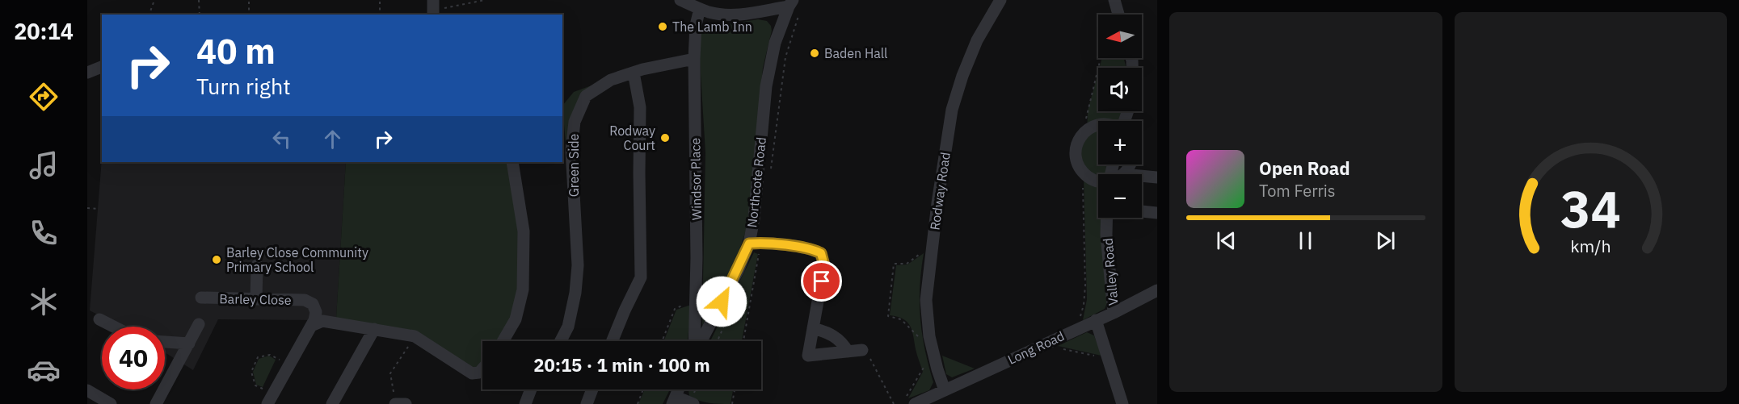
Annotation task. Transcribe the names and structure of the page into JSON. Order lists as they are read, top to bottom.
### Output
{
  "streets": {
    "street": [
      "Green Side",
      "Windsor Place",
      "Northcote Road",
      "Rodway Road",
      "Valley Road",
      "Barley Close",
      "Long Road"
    ]
  },
  "crossings": [
    ["Green Side", "Windsor Place"],
    ["Rodway Road", "Long Road"],
    ["Valley Road", "Long Road"]
  ],
  "places": [
    "The Lamb Inn",
    "Baden Hall",
    "Rodway Court",
    "Barley Close Community Primary School"
  ],
  "north": "left",
  "page": {
    "tabs": "20:14",
    "map_buttons": ["+", "−"],
    "turn": ["40 m", "Turn right"],
    "song": ["Open Road", "Tom Ferris"],
    "limit": "40",
    "trip": "20:15 · 1 min · 100 m",
    "gauge": ["34", "km/h"]
  }
}
